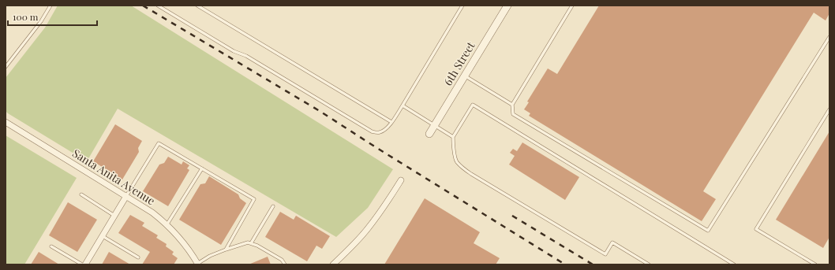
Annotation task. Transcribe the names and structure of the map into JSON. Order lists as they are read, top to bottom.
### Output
{
  "streets": {
    "street": ["6th Street", "Santa Anita Avenue"]
  },
  "scale_bar": "100 m"
}
